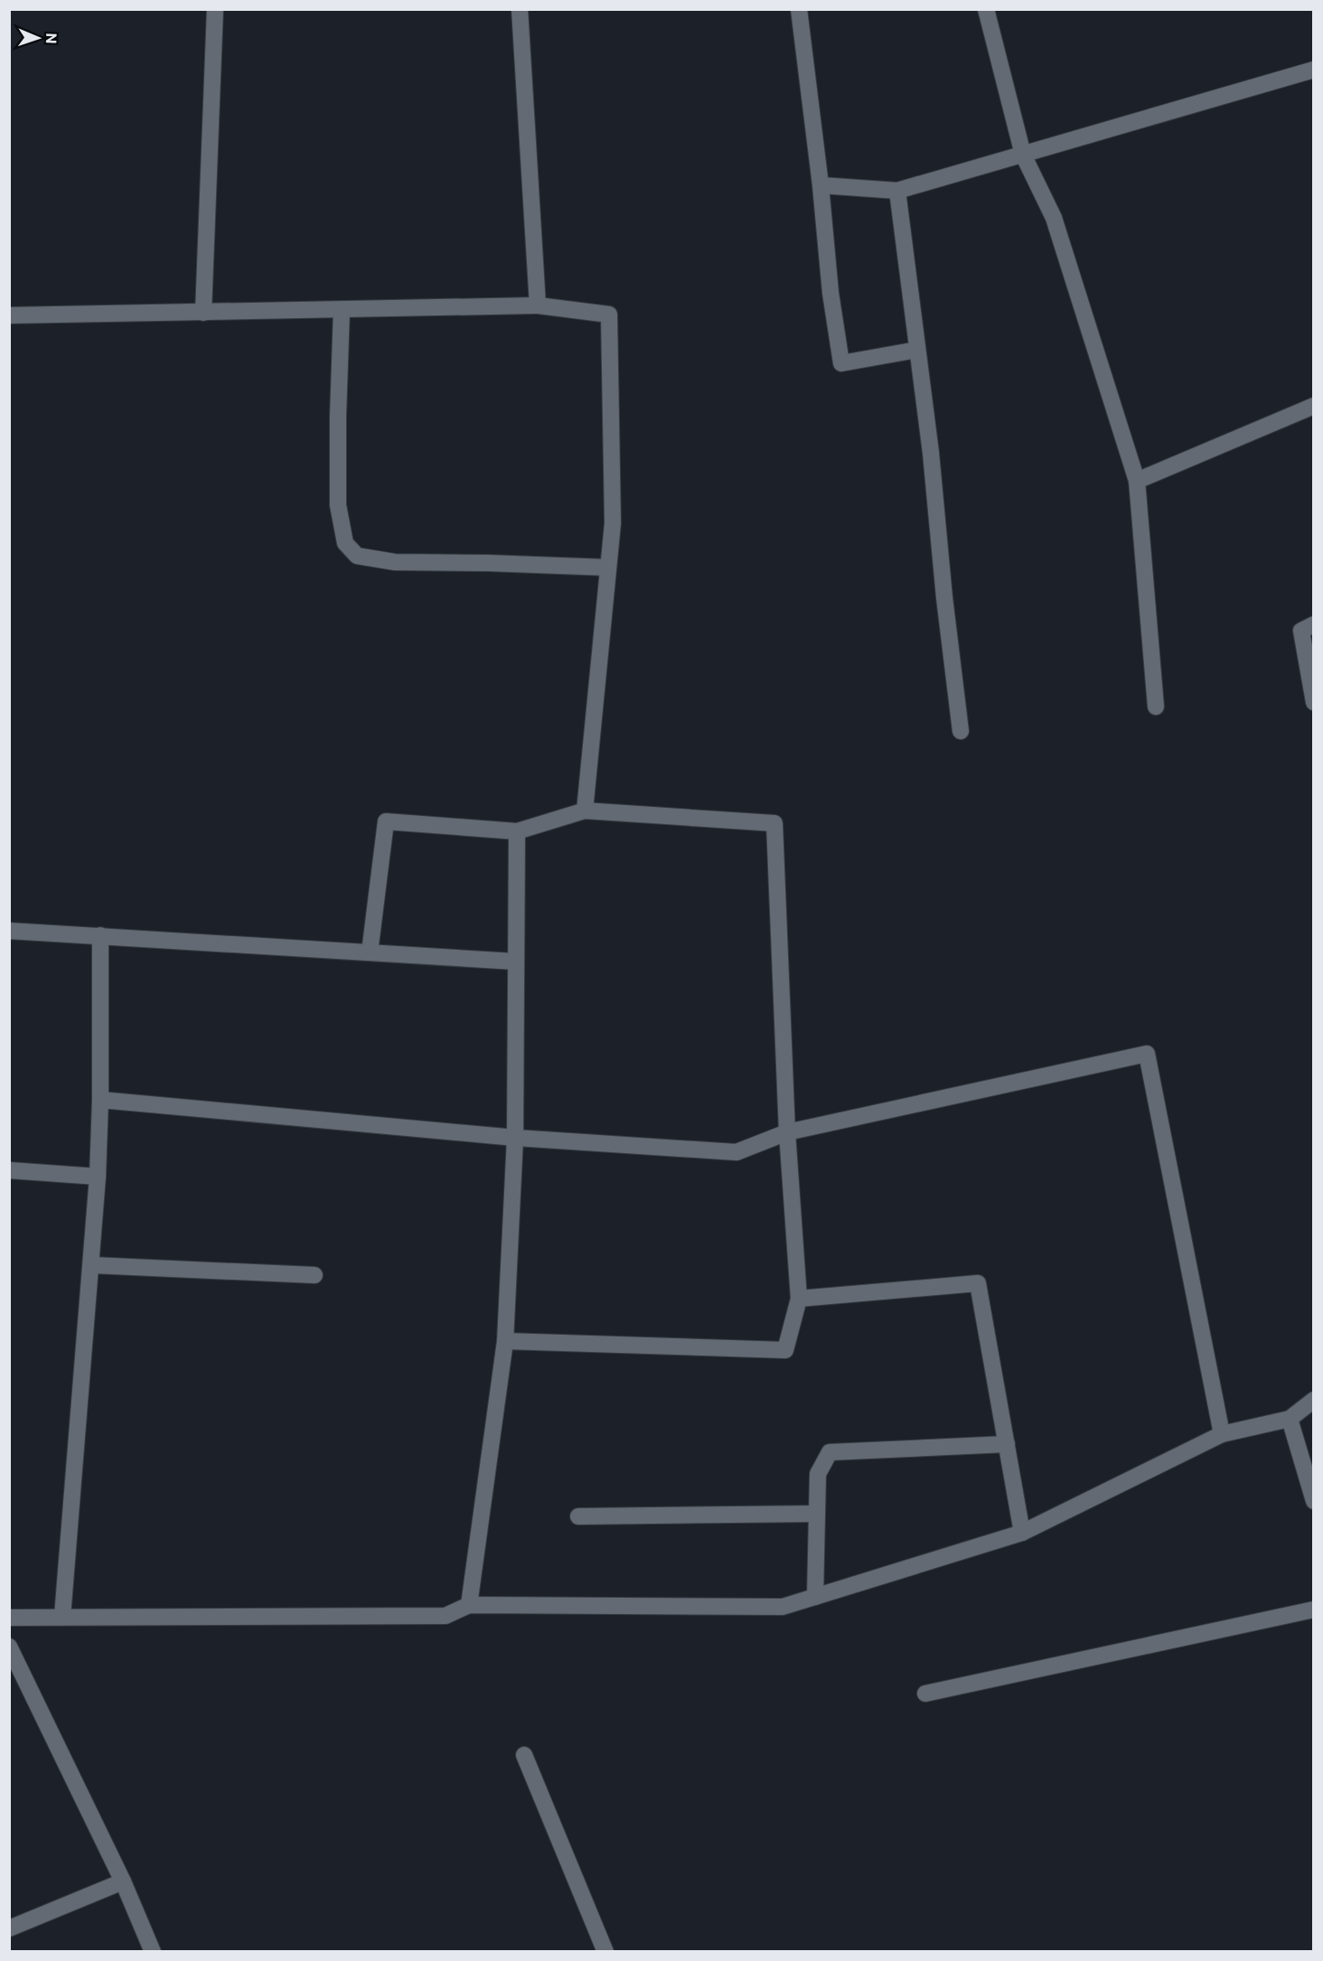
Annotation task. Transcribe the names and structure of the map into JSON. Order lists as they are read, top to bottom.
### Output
{
  "north": "right"
}
